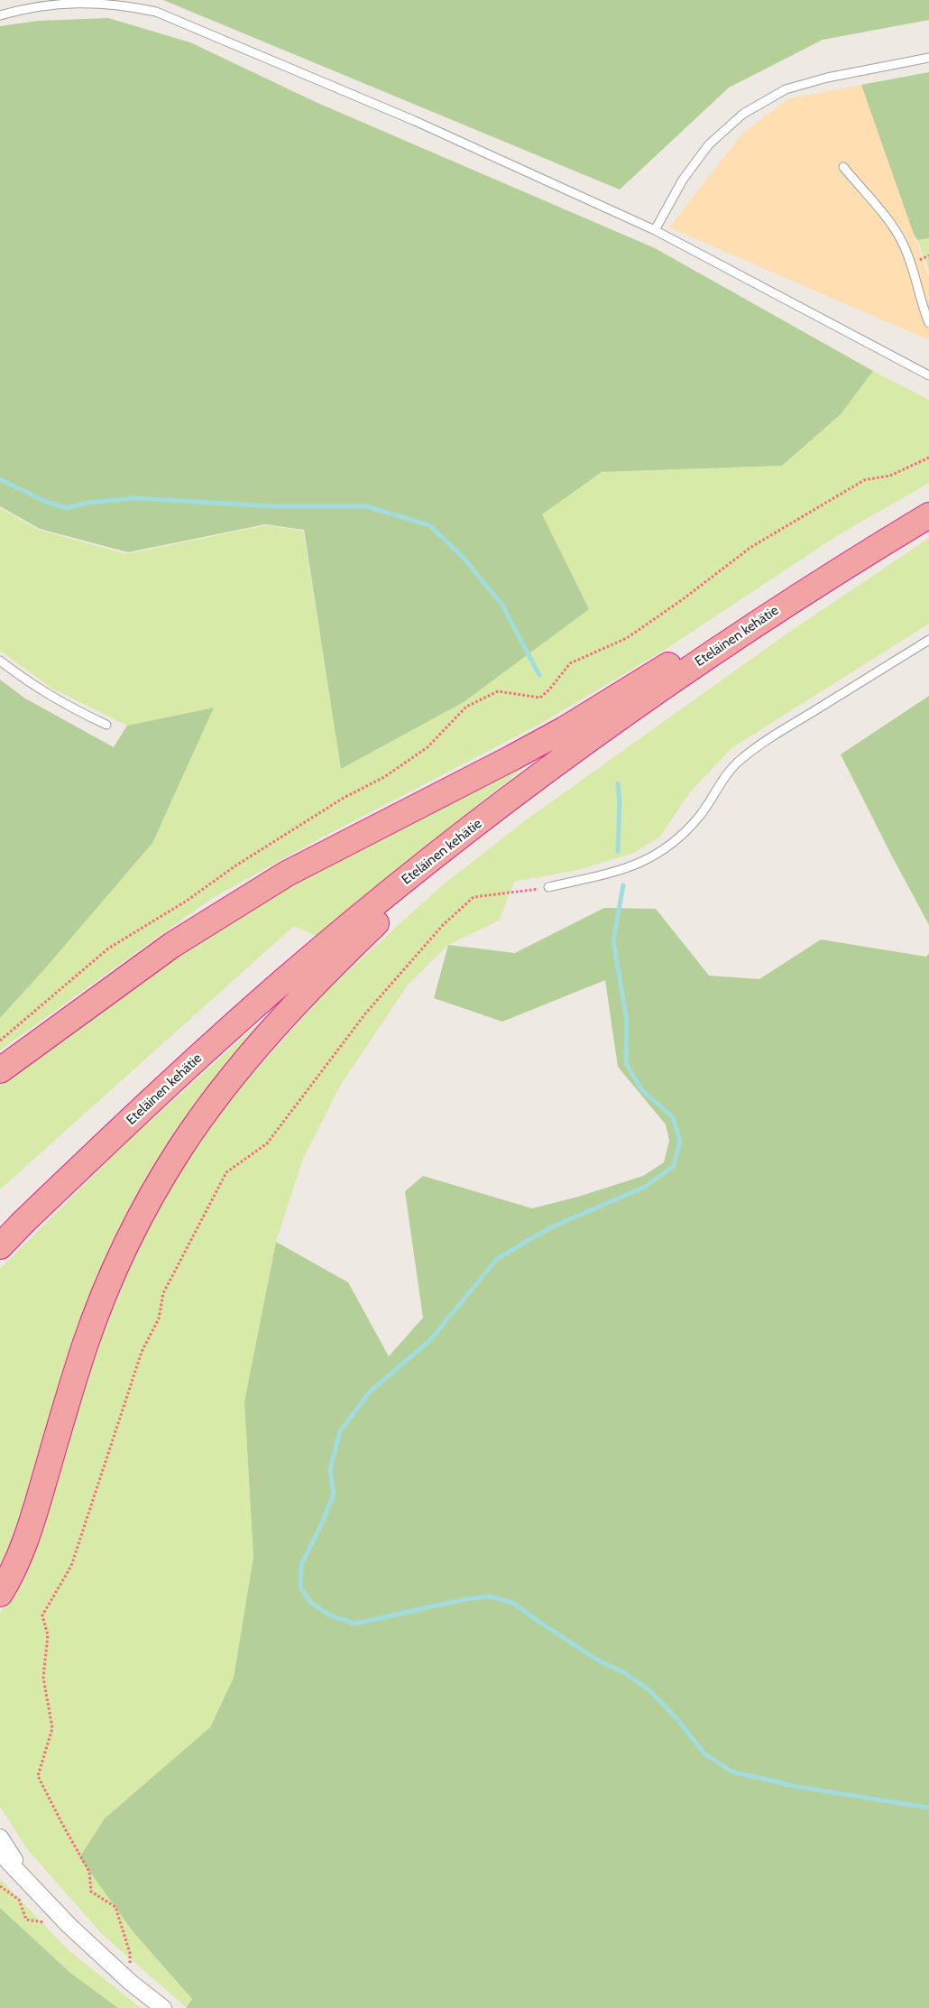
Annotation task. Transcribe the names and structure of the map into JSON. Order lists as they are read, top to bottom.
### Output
{
  "streets": {
    "highway": ["Eteläinen kehätie"]
  }
}
